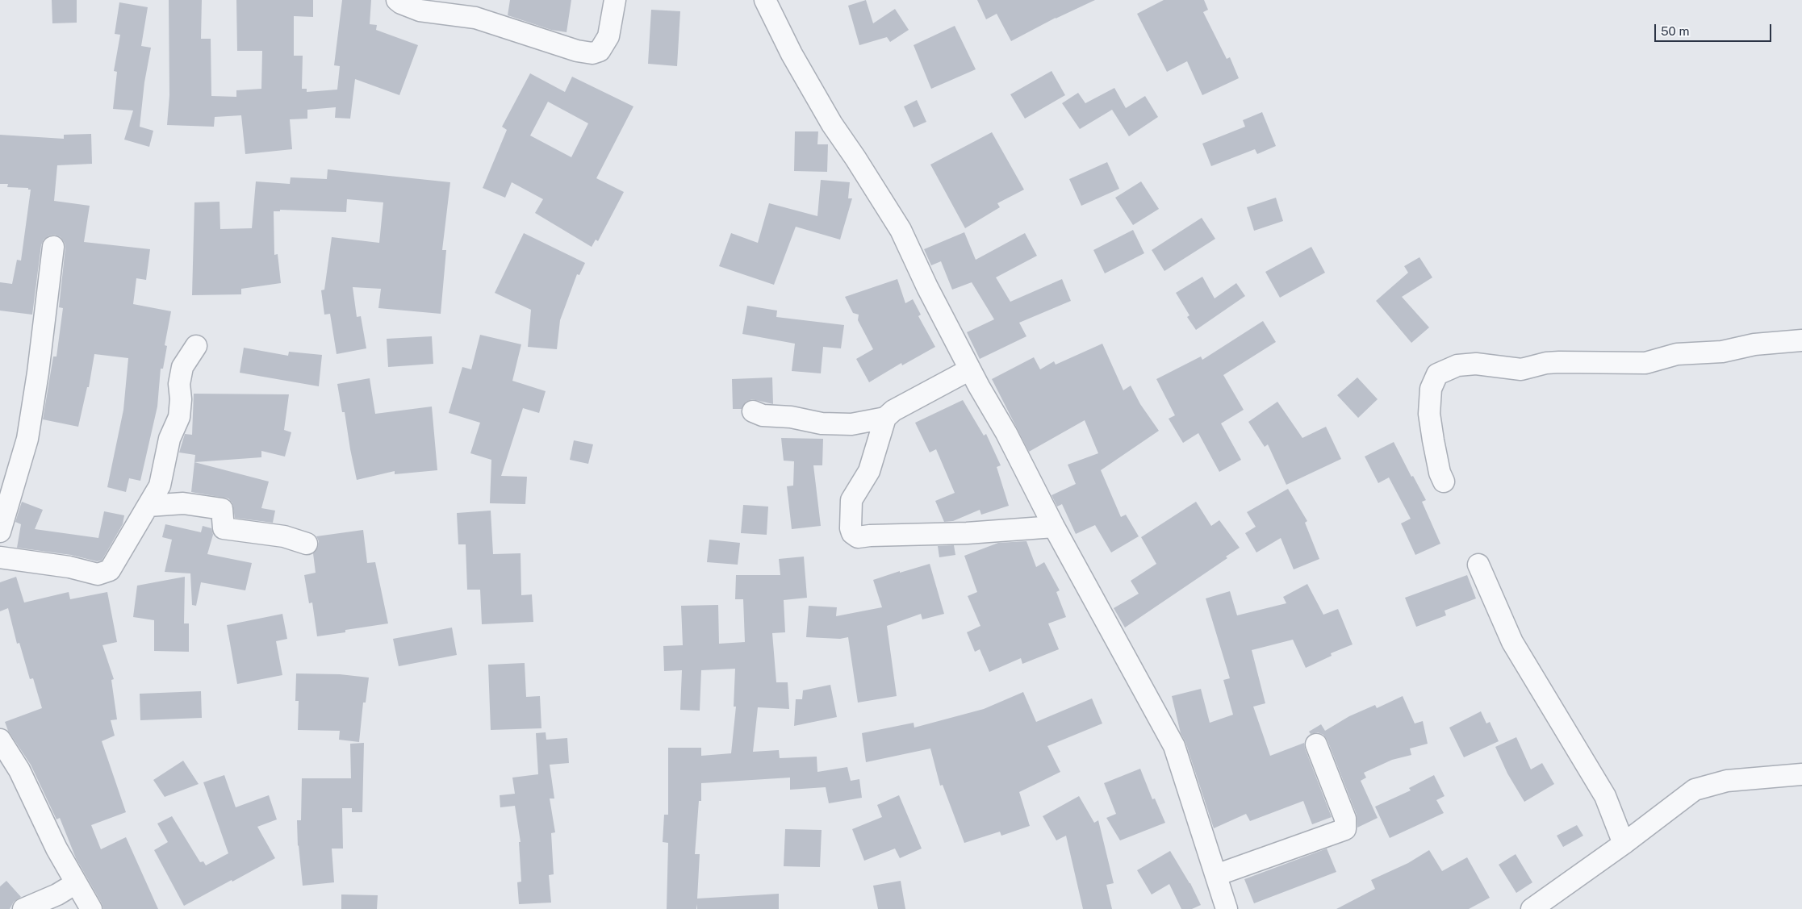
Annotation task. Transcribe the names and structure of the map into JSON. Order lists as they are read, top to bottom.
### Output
{
  "scale_bar": "50 m"
}
